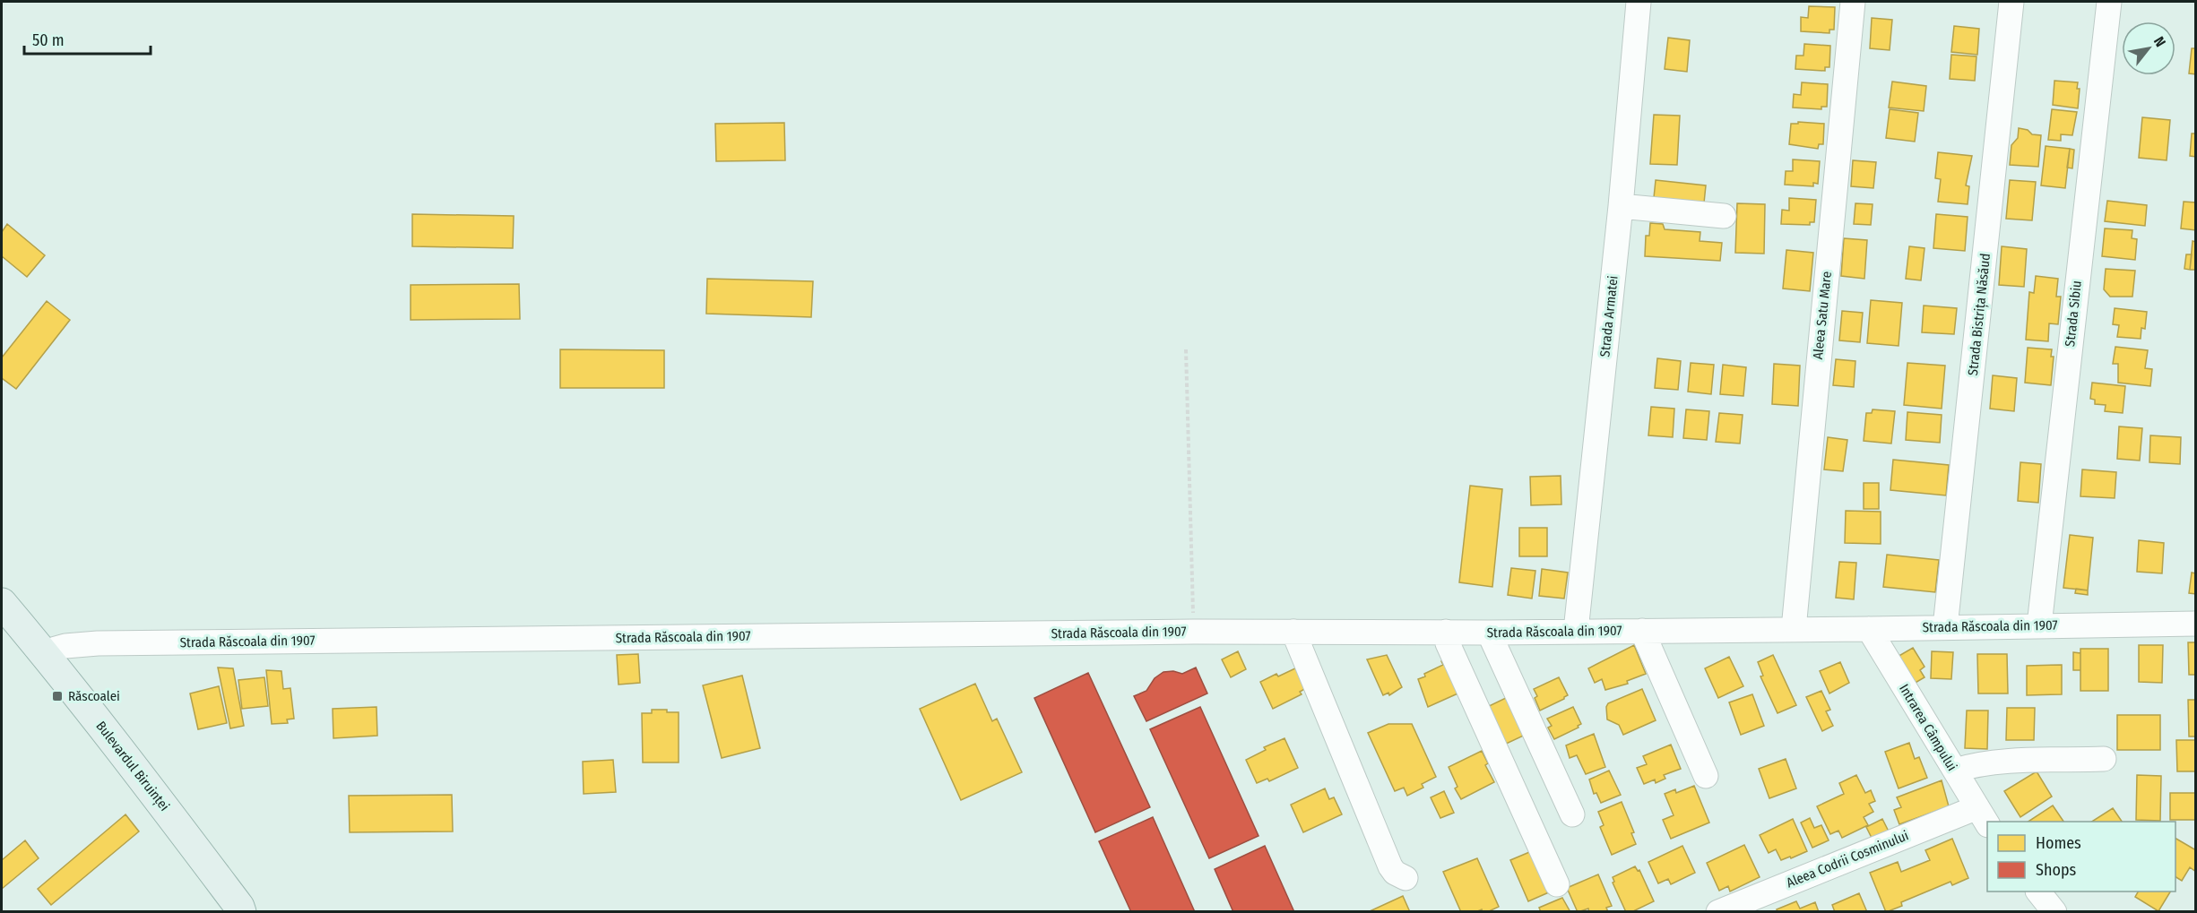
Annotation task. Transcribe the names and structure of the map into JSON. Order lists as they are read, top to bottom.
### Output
{
  "streets": {
    "main road": ["Bulevardul Biruinței"],
    "street": [
      "Strada Sibiu",
      "Strada Bistrița Năsăud",
      "Aleea Satu Mare",
      "Strada Armatei",
      "Strada Răscoala din 1907",
      "Intrarea Câmpului",
      "Aleea Codrii Cosminului"
    ]
  },
  "crossings": [
    ["Strada Sibiu", "Strada Răscoala din 1907"],
    ["Strada Bistrița Năsăud", "Strada Răscoala din 1907"],
    ["Aleea Satu Mare", "Strada Răscoala din 1907"],
    ["Strada Armatei", "Strada Răscoala din 1907"],
    ["Strada Răscoala din 1907", "Intrarea Câmpului"],
    ["Strada Răscoala din 1907", "Bulevardul Biruinței"],
    ["Intrarea Câmpului", "Aleea Codrii Cosminului"]
  ],
  "places": {
    "transit": ["Răscoalei"]
  },
  "legend": ["Homes", "Shops"],
  "scale_bar": "50 m",
  "north": "top right"
}
